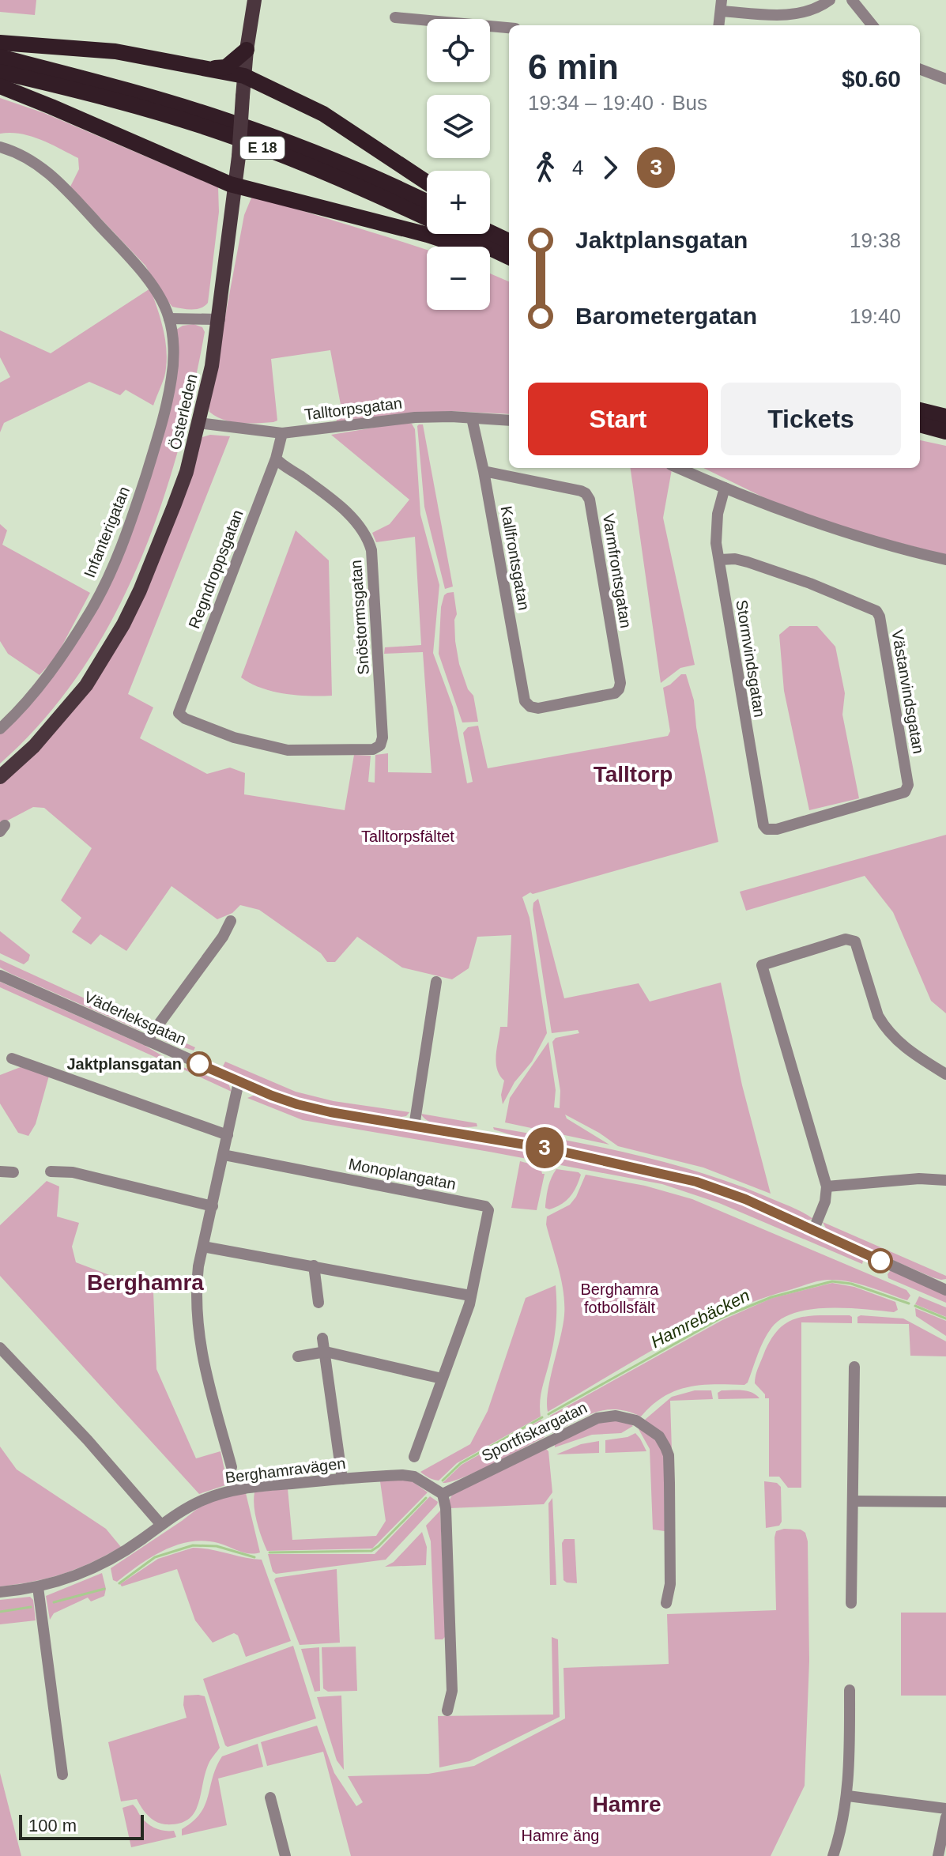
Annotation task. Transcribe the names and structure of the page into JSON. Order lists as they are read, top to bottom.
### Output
{
  "streets": {
    "highway": ["E 18"],
    "main road": ["Österleden"],
    "street": [
      "Talltorpsgatan",
      "Infanterigatan",
      "Kallfrontsgatan",
      "Regndroppsgatan",
      "Varmfrontsgatan",
      "Snöstormsgatan",
      "Stormvindsgatan",
      "Västanvindsgatan",
      "Väderleksgatan",
      "Monoplangatan",
      "Sportfiskargatan",
      "Berghamravägen"
    ]
  },
  "crossings": [
    ["Talltorpsgatan", "Österleden"],
    ["Talltorpsgatan", "Kallfrontsgatan"],
    ["Talltorpsgatan", "Regndroppsgatan"],
    ["Kallfrontsgatan", "Varmfrontsgatan"],
    ["Regndroppsgatan", "Snöstormsgatan"],
    ["Stormvindsgatan", "Västanvindsgatan"],
    ["Sportfiskargatan", "Berghamravägen"]
  ],
  "districts": ["Talltorp", "Berghamra", "Hamre"],
  "water": ["Hamrebäcken"],
  "parks": ["Talltorpsfältet", "Berghamra fotbollsfält", "Hamre äng"],
  "places": ["Jaktplansgatan"],
  "lines": ["bus line 3"],
  "scale_bar": "100 m",
  "page": {
    "on_map": "3",
    "map_buttons": ["+", "−"],
    "heading": ["6 min", "19:34 – 19:40 · Bus", "$0.60"],
    "legs": ["4", "3"],
    "list": [
      {
        "name": "Jaktplansgatan",
        "value": "19:38"
      },
      {
        "name": "Barometergatan",
        "value": "19:40"
      }
    ],
    "buttons": ["Start", "Tickets"],
    "scale": "100 m"
  }
}
